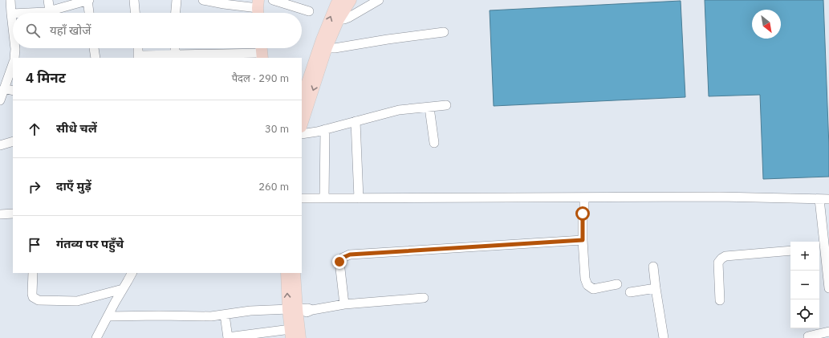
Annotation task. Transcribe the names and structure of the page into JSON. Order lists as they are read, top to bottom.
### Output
{
  "north": "bottom right",
  "page": {
    "search": "यहाँ खोजें",
    "heading": ["4 मिनट", "पैदल · 290 m"],
    "list": [
      ["सीधे चलें", "30 m"],
      ["दाएँ मुड़ें", "260 m"],
      "गंतव्य पर पहुँचे"
    ],
    "map_buttons": ["+", "−"]
  }
}
